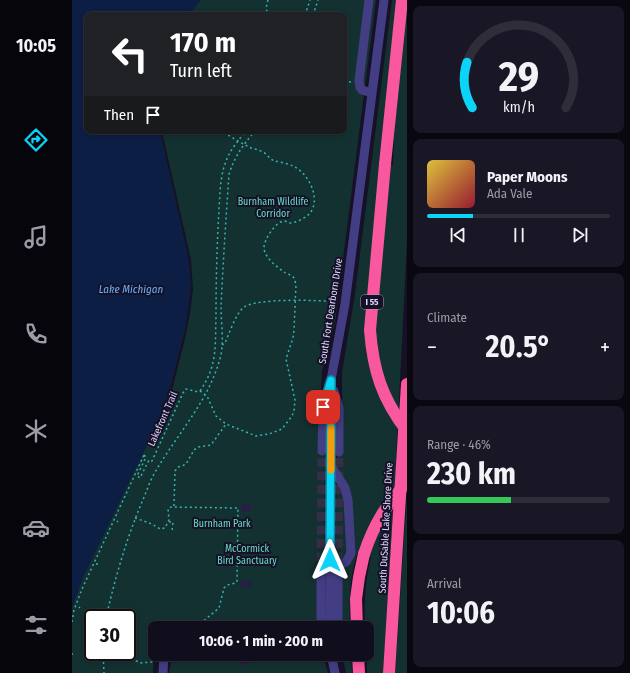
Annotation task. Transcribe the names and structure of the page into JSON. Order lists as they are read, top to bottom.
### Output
{
  "streets": {
    "highway": ["I 55", "South DuSable Lake Shore Drive"],
    "street": ["South Fort Dearborn Drive"],
    "path": ["Lakefront Trail"]
  },
  "water": ["Lake Michigan"],
  "parks": ["Burnham Wildlife Corridor", "Burnham Park", "McCormick Bird Sanctuary"],
  "page": {
    "tabs": "10:05",
    "turn": ["170 m", "Turn left"],
    "then": "Then",
    "song": ["Paper Moons", "Ada Vale"],
    "tile": [
      "Climate",
      ["Range · 46%", "230 km"],
      ["Arrival", "10:06"]
    ],
    "heat": ["−", "20.5°", "+"],
    "limit": "30",
    "trip": "10:06 · 1 min · 200 m",
    "gauge": ["29", "km/h"]
  }
}
